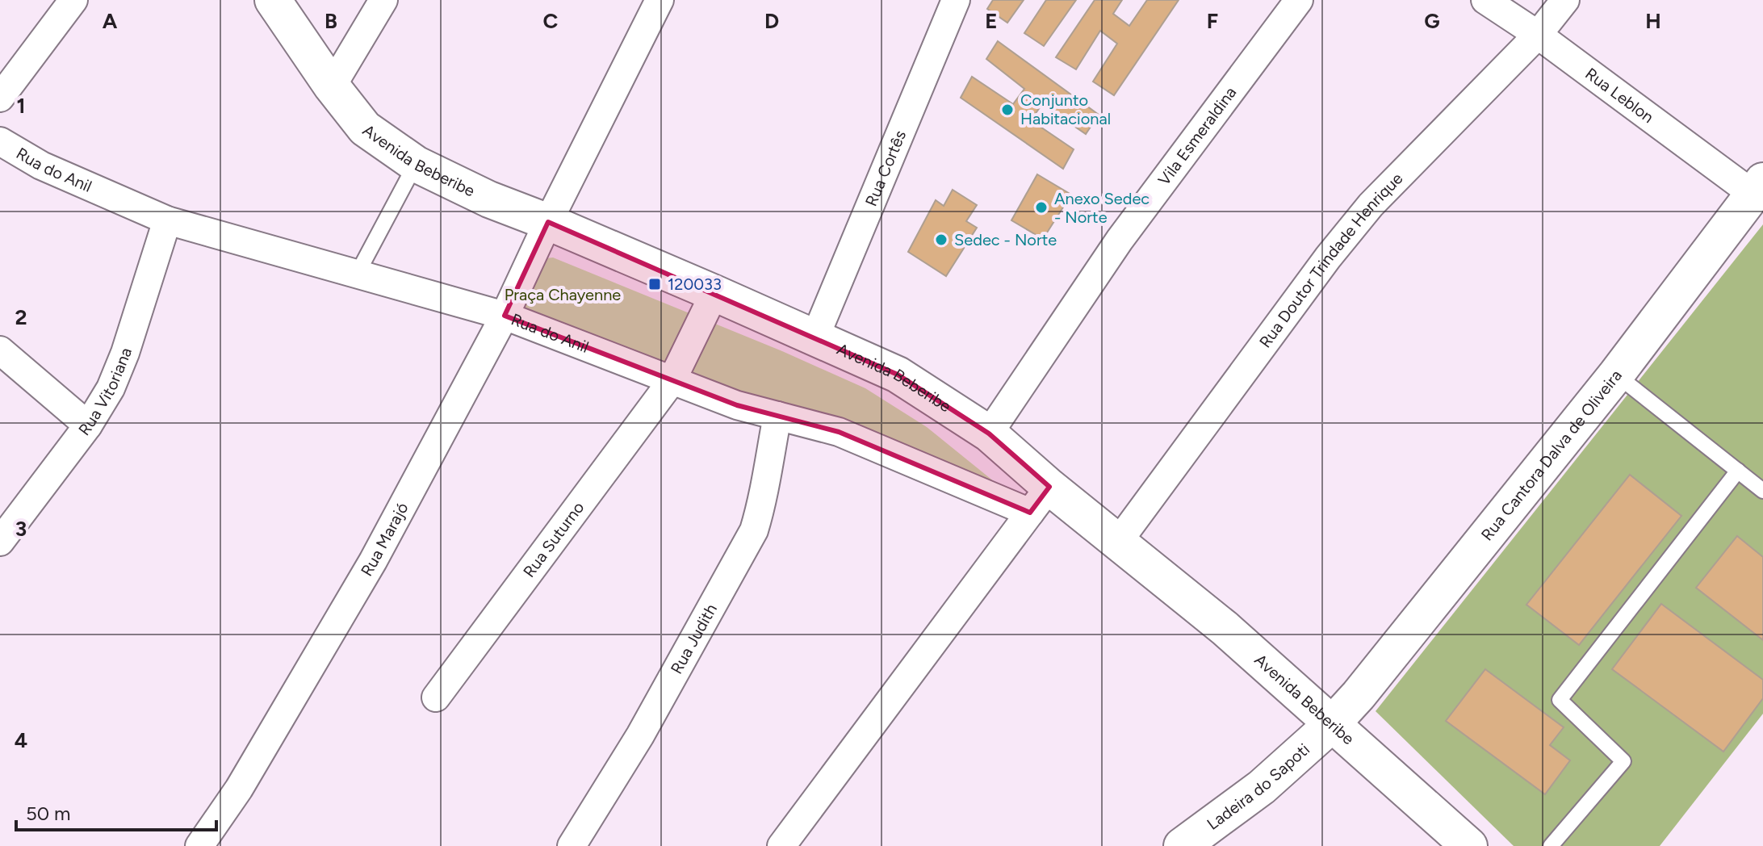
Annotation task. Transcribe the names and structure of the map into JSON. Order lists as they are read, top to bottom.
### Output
{
  "streets": {
    "main road": ["Avenida Beberibe", "Rua Cantora Dalva de Oliveira", "Ladeira do Sapoti"],
    "street": [
      "Rua Leblon",
      "Vila Esmeraldina",
      "Rua Cortês",
      "Rua do Anil",
      "Rua Doutor Trindade Henrique",
      "Rua Vitoriana",
      "Rua Suturno",
      "Rua Marajó",
      "Rua Judith"
    ]
  },
  "crossings": [
    ["Rua Leblon", "Rua Doutor Trindade Henrique"],
    ["Rua Leblon", "Rua Cantora Dalva de Oliveira"],
    ["Vila Esmeraldina", "Avenida Beberibe"],
    ["Avenida Beberibe", "Rua Cortês"],
    ["Avenida Beberibe", "Rua do Anil"],
    ["Avenida Beberibe", "Rua Doutor Trindade Henrique"],
    ["Avenida Beberibe", "Rua Cantora Dalva de Oliveira"],
    ["Avenida Beberibe", "Rua Suturno"],
    ["Avenida Beberibe", "Rua Marajó"],
    ["Avenida Beberibe", "Ladeira do Sapoti"],
    ["Rua do Anil", "Rua Vitoriana"],
    ["Rua do Anil", "Rua Suturno"],
    ["Rua do Anil", "Rua Marajó"],
    ["Rua do Anil", "Rua Judith"],
    ["Rua Cantora Dalva de Oliveira", "Ladeira do Sapoti"]
  ],
  "parks": ["Praça Chayenne"],
  "places": {
    "other": ["Conjunto Habitacional", "Anexo Sedec - Norte", "Sedec - Norte"],
    "transit": ["120033"]
  },
  "scale_bar": "50 m",
  "grid": {
    "columns": [
      "A",
      "B",
      "C",
      "D",
      "E",
      "F",
      "G",
      "H"
    ],
    "rows": [
      "1",
      "2",
      "3",
      "4"
    ]
  }
}
